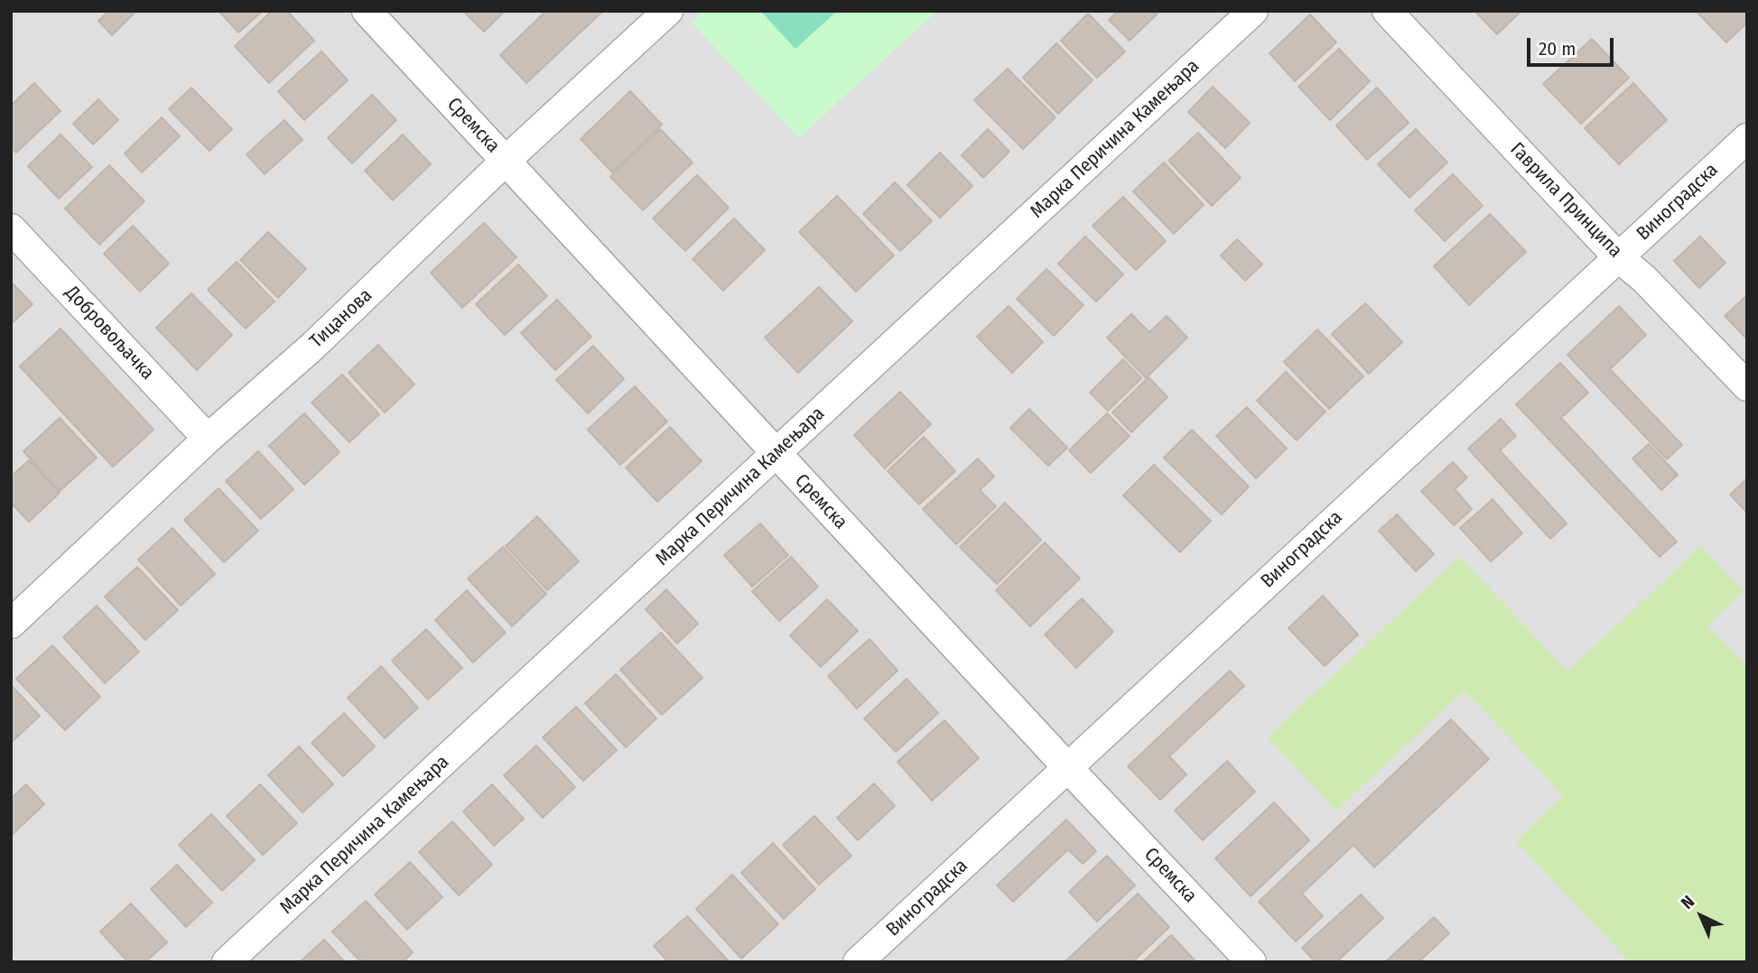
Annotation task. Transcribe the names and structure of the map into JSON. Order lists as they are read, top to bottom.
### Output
{
  "streets": {
    "street": [
      "Сремска",
      "Марка Перичина Камењара",
      "Гаврила Принципа",
      "Виноградска",
      "Тицанова",
      "Добровољачка"
    ]
  },
  "crossings": [
    ["Сремска", "Марка Перичина Камењара"],
    ["Сремска", "Виноградска"],
    ["Сремска", "Тицанова"],
    ["Гаврила Принципа", "Виноградска"],
    ["Тицанова", "Добровољачка"]
  ],
  "scale_bar": "20 m",
  "north": "top left"
}
